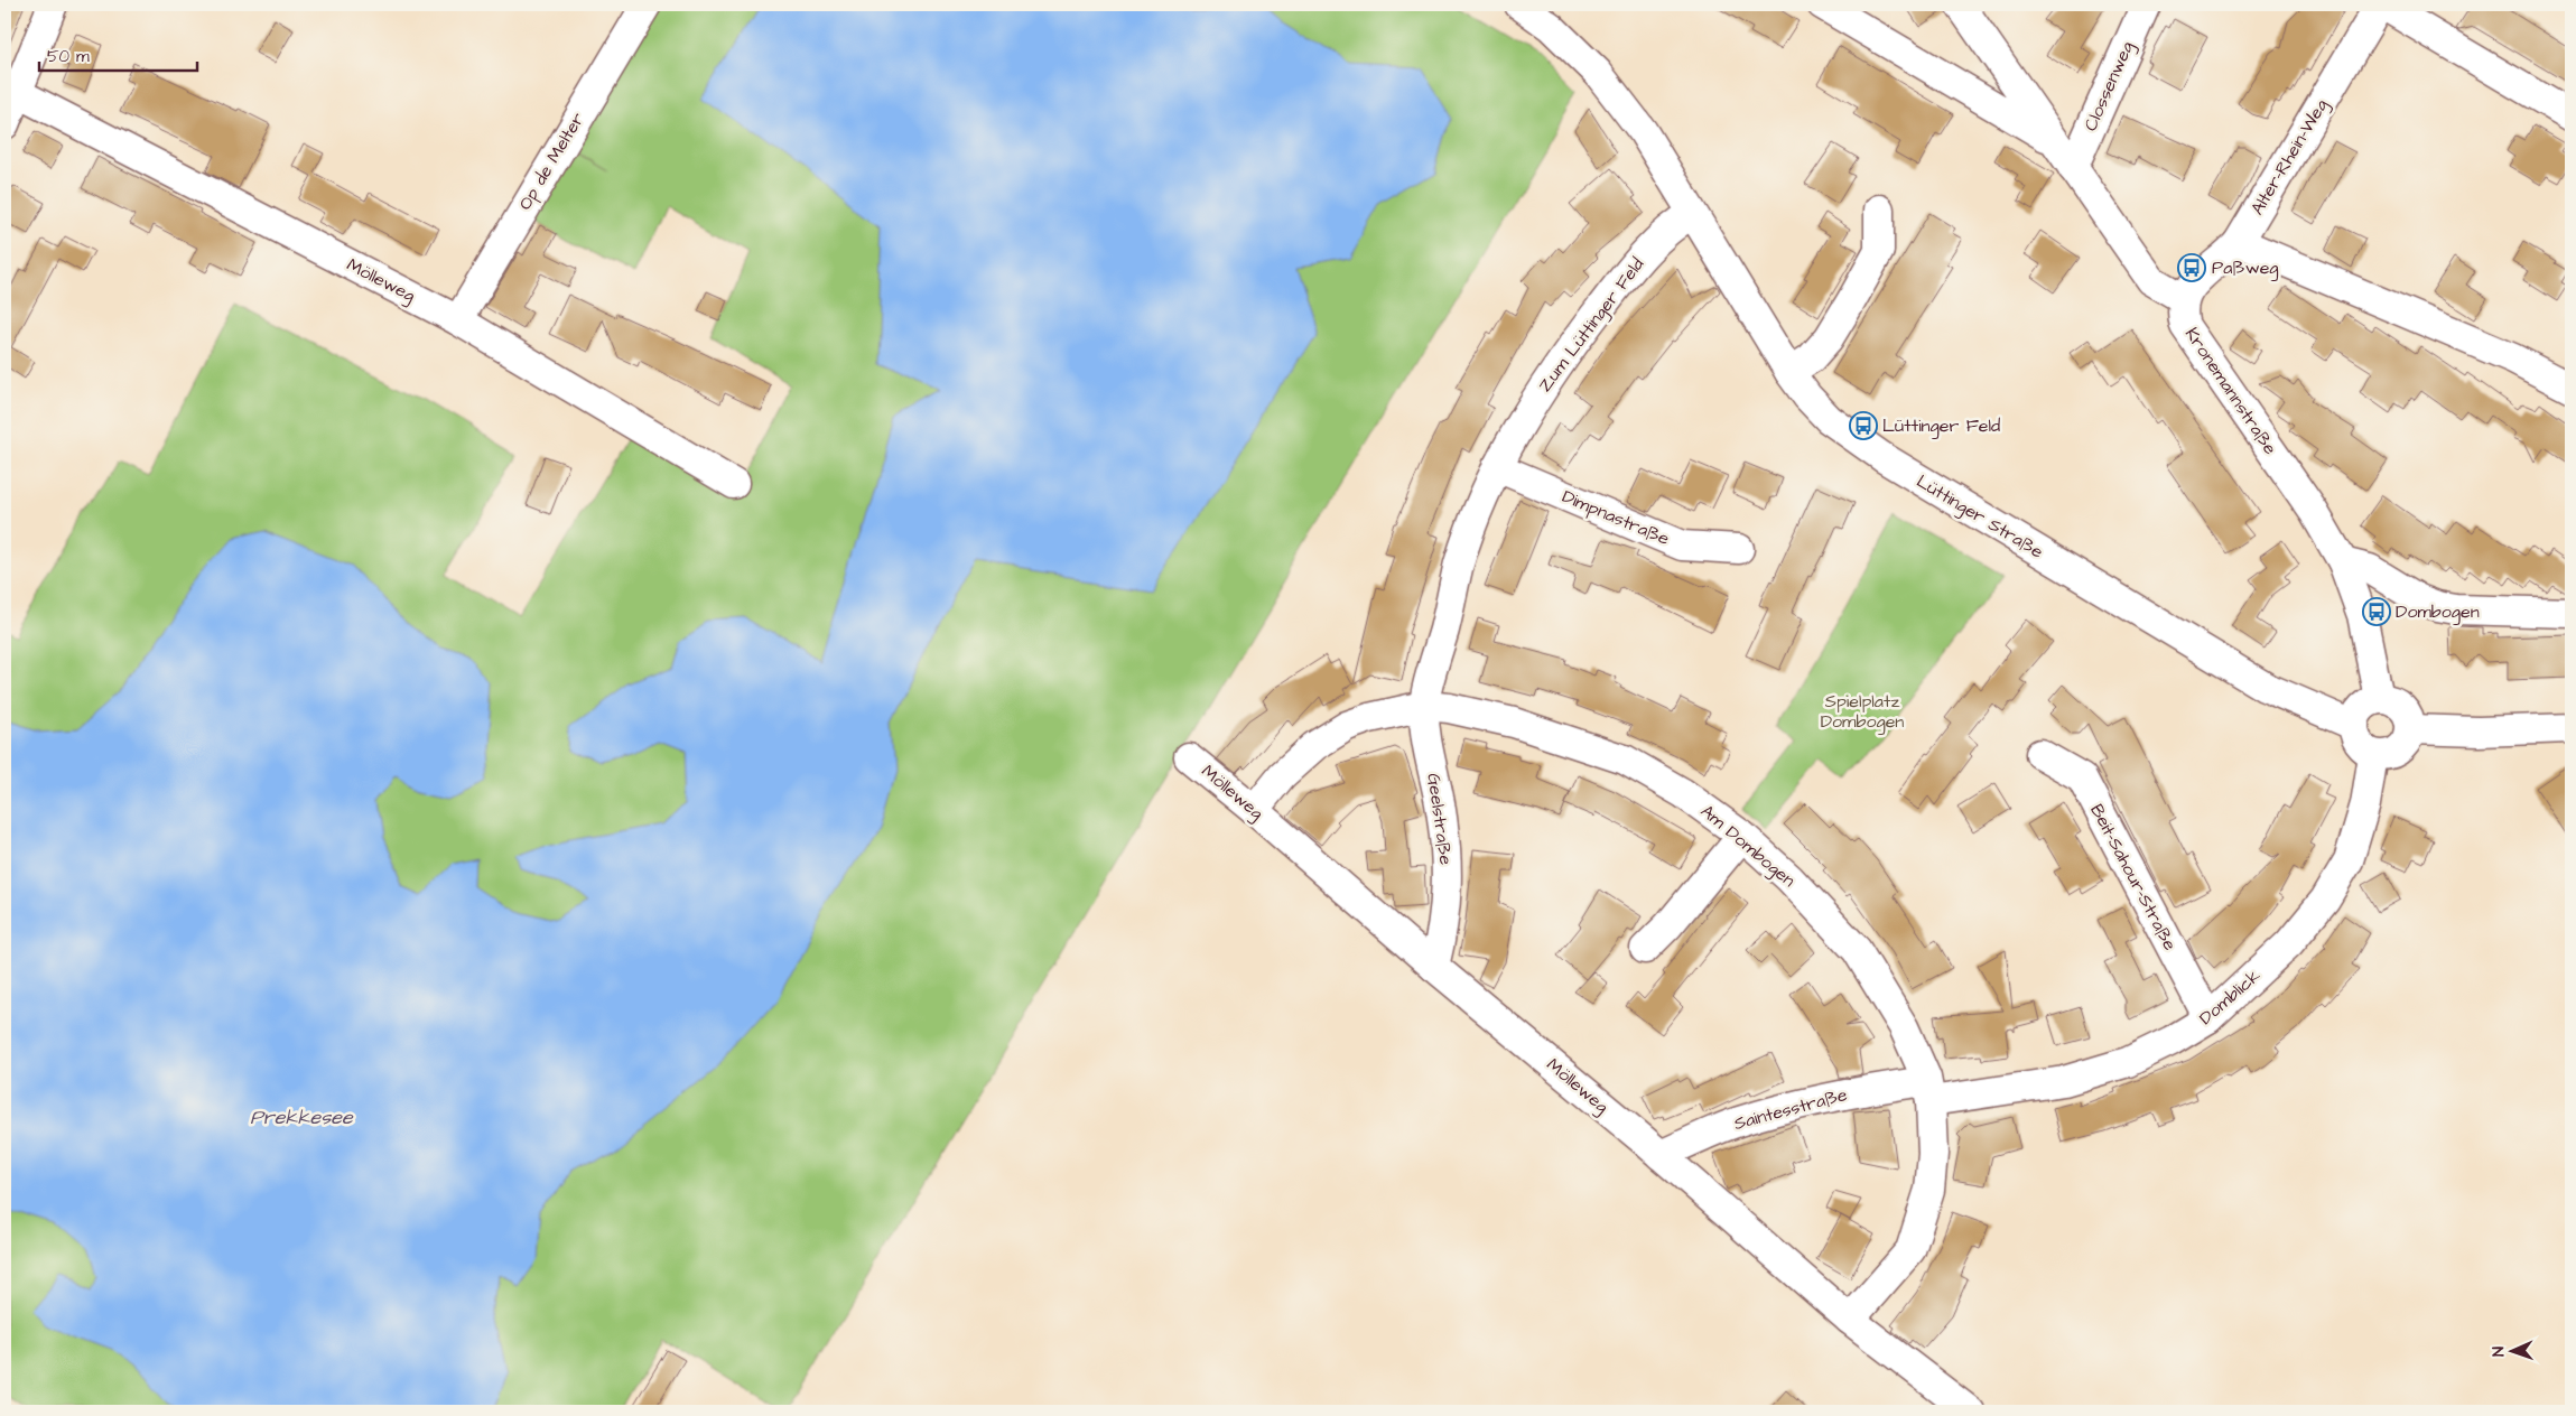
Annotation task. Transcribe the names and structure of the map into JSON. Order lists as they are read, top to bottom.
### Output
{
  "streets": {
    "street": [
      "Clossenweg",
      "Alter-Rhein-Weg",
      "Op de Melter",
      "Mölleweg",
      "Zum Lüttinger Feld",
      "Kronemannstraße",
      "Lüttinger Straße",
      "Dimpnastraße",
      "Geelstraße",
      "Am Dombogen",
      "Beit-Sahour-Straße",
      "Domblick",
      "Saintesstraße"
    ]
  },
  "crossings": [
    ["Alter-Rhein-Weg", "Kronemannstraße"],
    ["Op de Melter", "Mölleweg"],
    ["Mölleweg", "Geelstraße"],
    ["Mölleweg", "Am Dombogen"],
    ["Mölleweg", "Saintesstraße"],
    ["Zum Lüttinger Feld", "Lüttinger Straße"],
    ["Zum Lüttinger Feld", "Dimpnastraße"],
    ["Zum Lüttinger Feld", "Geelstraße"],
    ["Zum Lüttinger Feld", "Am Dombogen"],
    ["Kronemannstraße", "Lüttinger Straße"],
    ["Kronemannstraße", "Domblick"],
    ["Lüttinger Straße", "Domblick"],
    ["Geelstraße", "Am Dombogen"],
    ["Am Dombogen", "Domblick"],
    ["Am Dombogen", "Saintesstraße"],
    ["Beit-Sahour-Straße", "Domblick"],
    ["Domblick", "Saintesstraße"]
  ],
  "water": ["Prekkesee"],
  "parks": ["Spielplatz Dombogen"],
  "places": {
    "bus stop": ["Paßweg", "Lüttinger Feld", "Dombogen"]
  },
  "scale_bar": "50 m",
  "north": "left"
}
